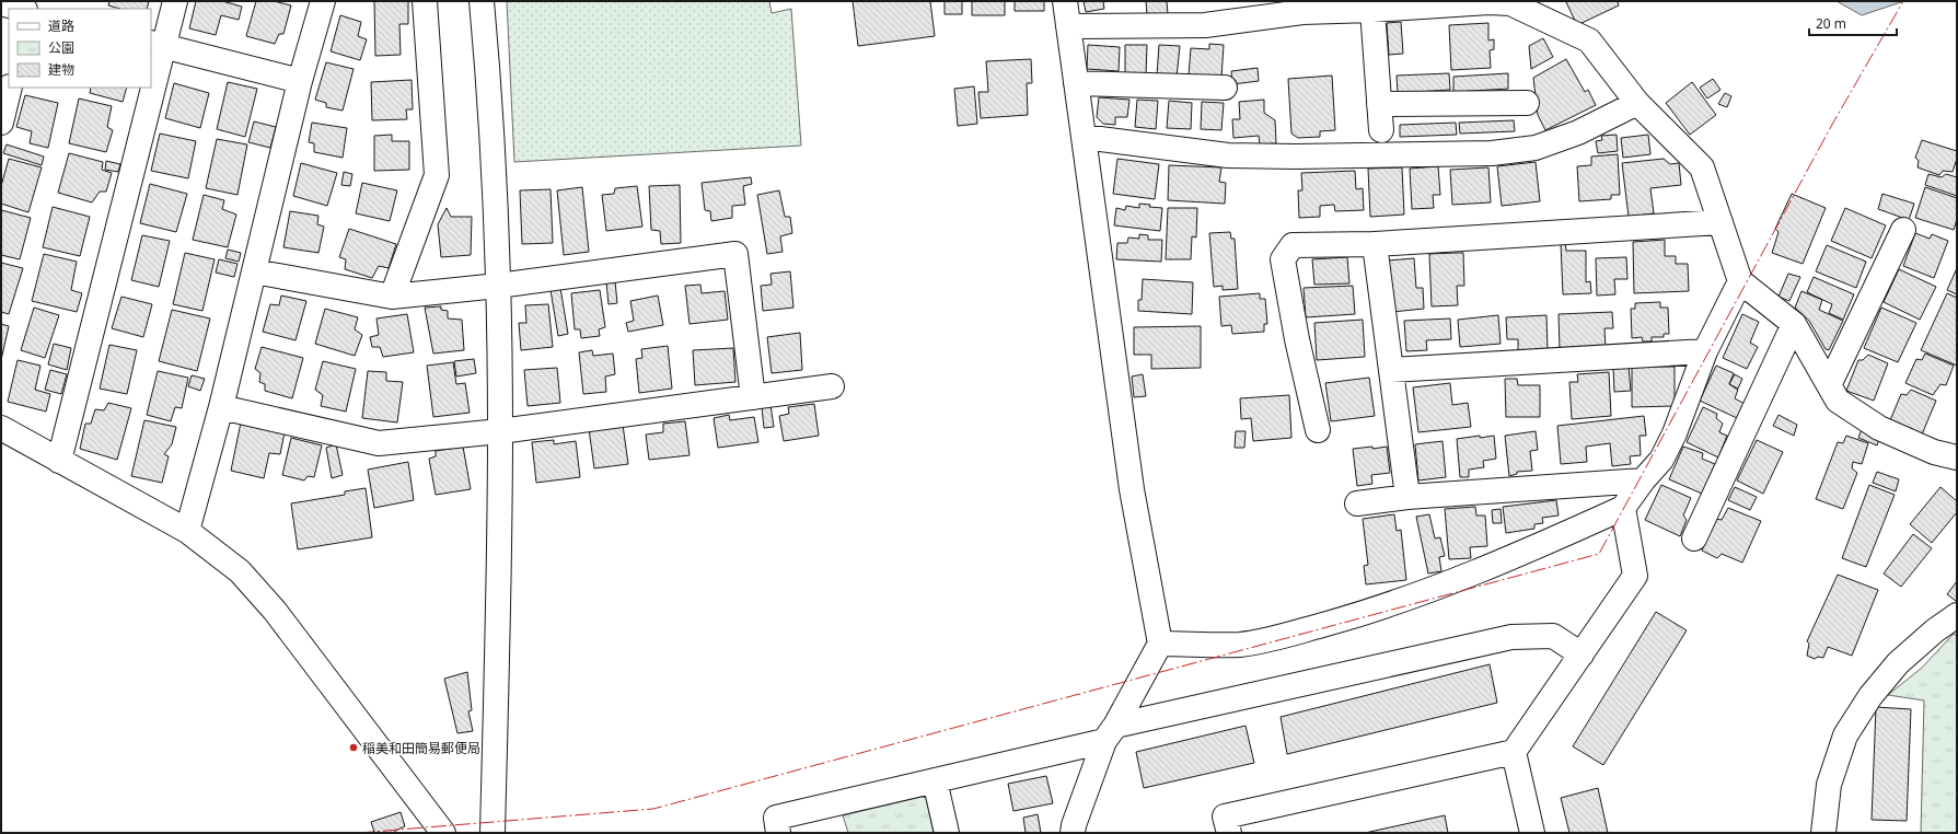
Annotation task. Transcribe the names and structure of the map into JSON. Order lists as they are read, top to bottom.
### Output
{
  "places": ["稲美和田簡易郵便局"],
  "legend": ["道路", "公園", "建物"],
  "scale_bar": "20 m"
}
